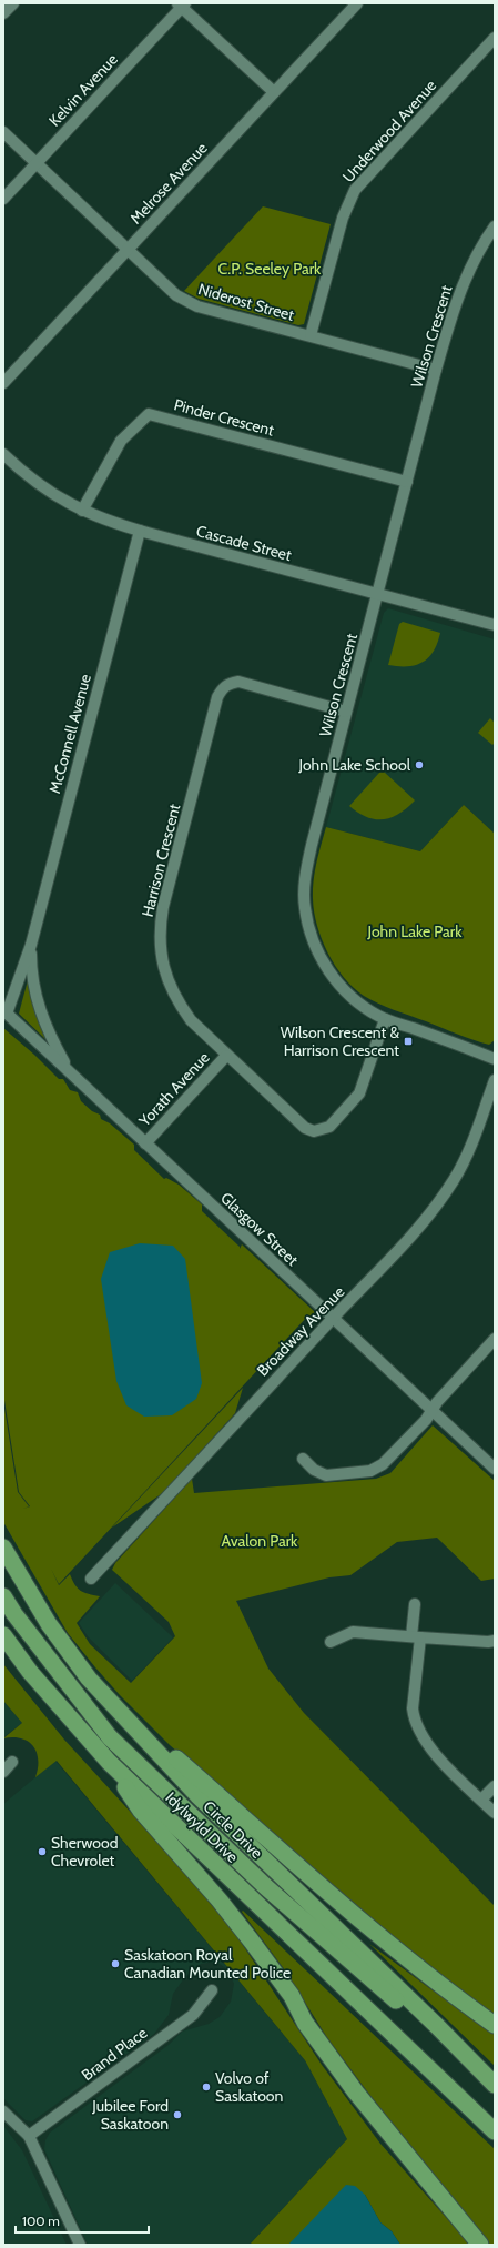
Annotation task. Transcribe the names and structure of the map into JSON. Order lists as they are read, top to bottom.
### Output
{
  "streets": {
    "highway": ["Idylwyld Drive", "Circle Drive"],
    "street": [
      "Kelvin Avenue",
      "Underwood Avenue",
      "Melrose Avenue",
      "Niderost Street",
      "Wilson Crescent",
      "Pinder Crescent",
      "Cascade Street",
      "McConnell Avenue",
      "Harrison Crescent",
      "Yorath Avenue",
      "Glasgow Street",
      "Broadway Avenue",
      "Brand Place"
    ]
  },
  "crossings": [
    ["Kelvin Avenue", "Niderost Street"],
    ["Underwood Avenue", "Niderost Street"],
    ["Melrose Avenue", "Niderost Street"],
    ["Niderost Street", "Wilson Crescent"],
    ["Wilson Crescent", "Pinder Crescent"],
    ["Wilson Crescent", "Cascade Street"],
    ["Wilson Crescent", "Harrison Crescent"],
    ["Pinder Crescent", "Cascade Street"],
    ["Cascade Street", "McConnell Avenue"],
    ["McConnell Avenue", "Glasgow Street"],
    ["Harrison Crescent", "Yorath Avenue"],
    ["Yorath Avenue", "Glasgow Street"],
    ["Glasgow Street", "Broadway Avenue"],
    ["Idylwyld Drive", "Circle Drive"]
  ],
  "parks": ["C.P. Seeley Park", "John Lake Park", "Avalon Park"],
  "places": {
    "other": [
      "John Lake School",
      "Sherwood Chevrolet",
      "Saskatoon Royal Canadian Mounted Police",
      "Volvo of Saskatoon",
      "Jubilee Ford Saskatoon"
    ],
    "transit": ["Wilson Crescent & Harrison Crescent"]
  },
  "scale_bar": "100 m"
}
